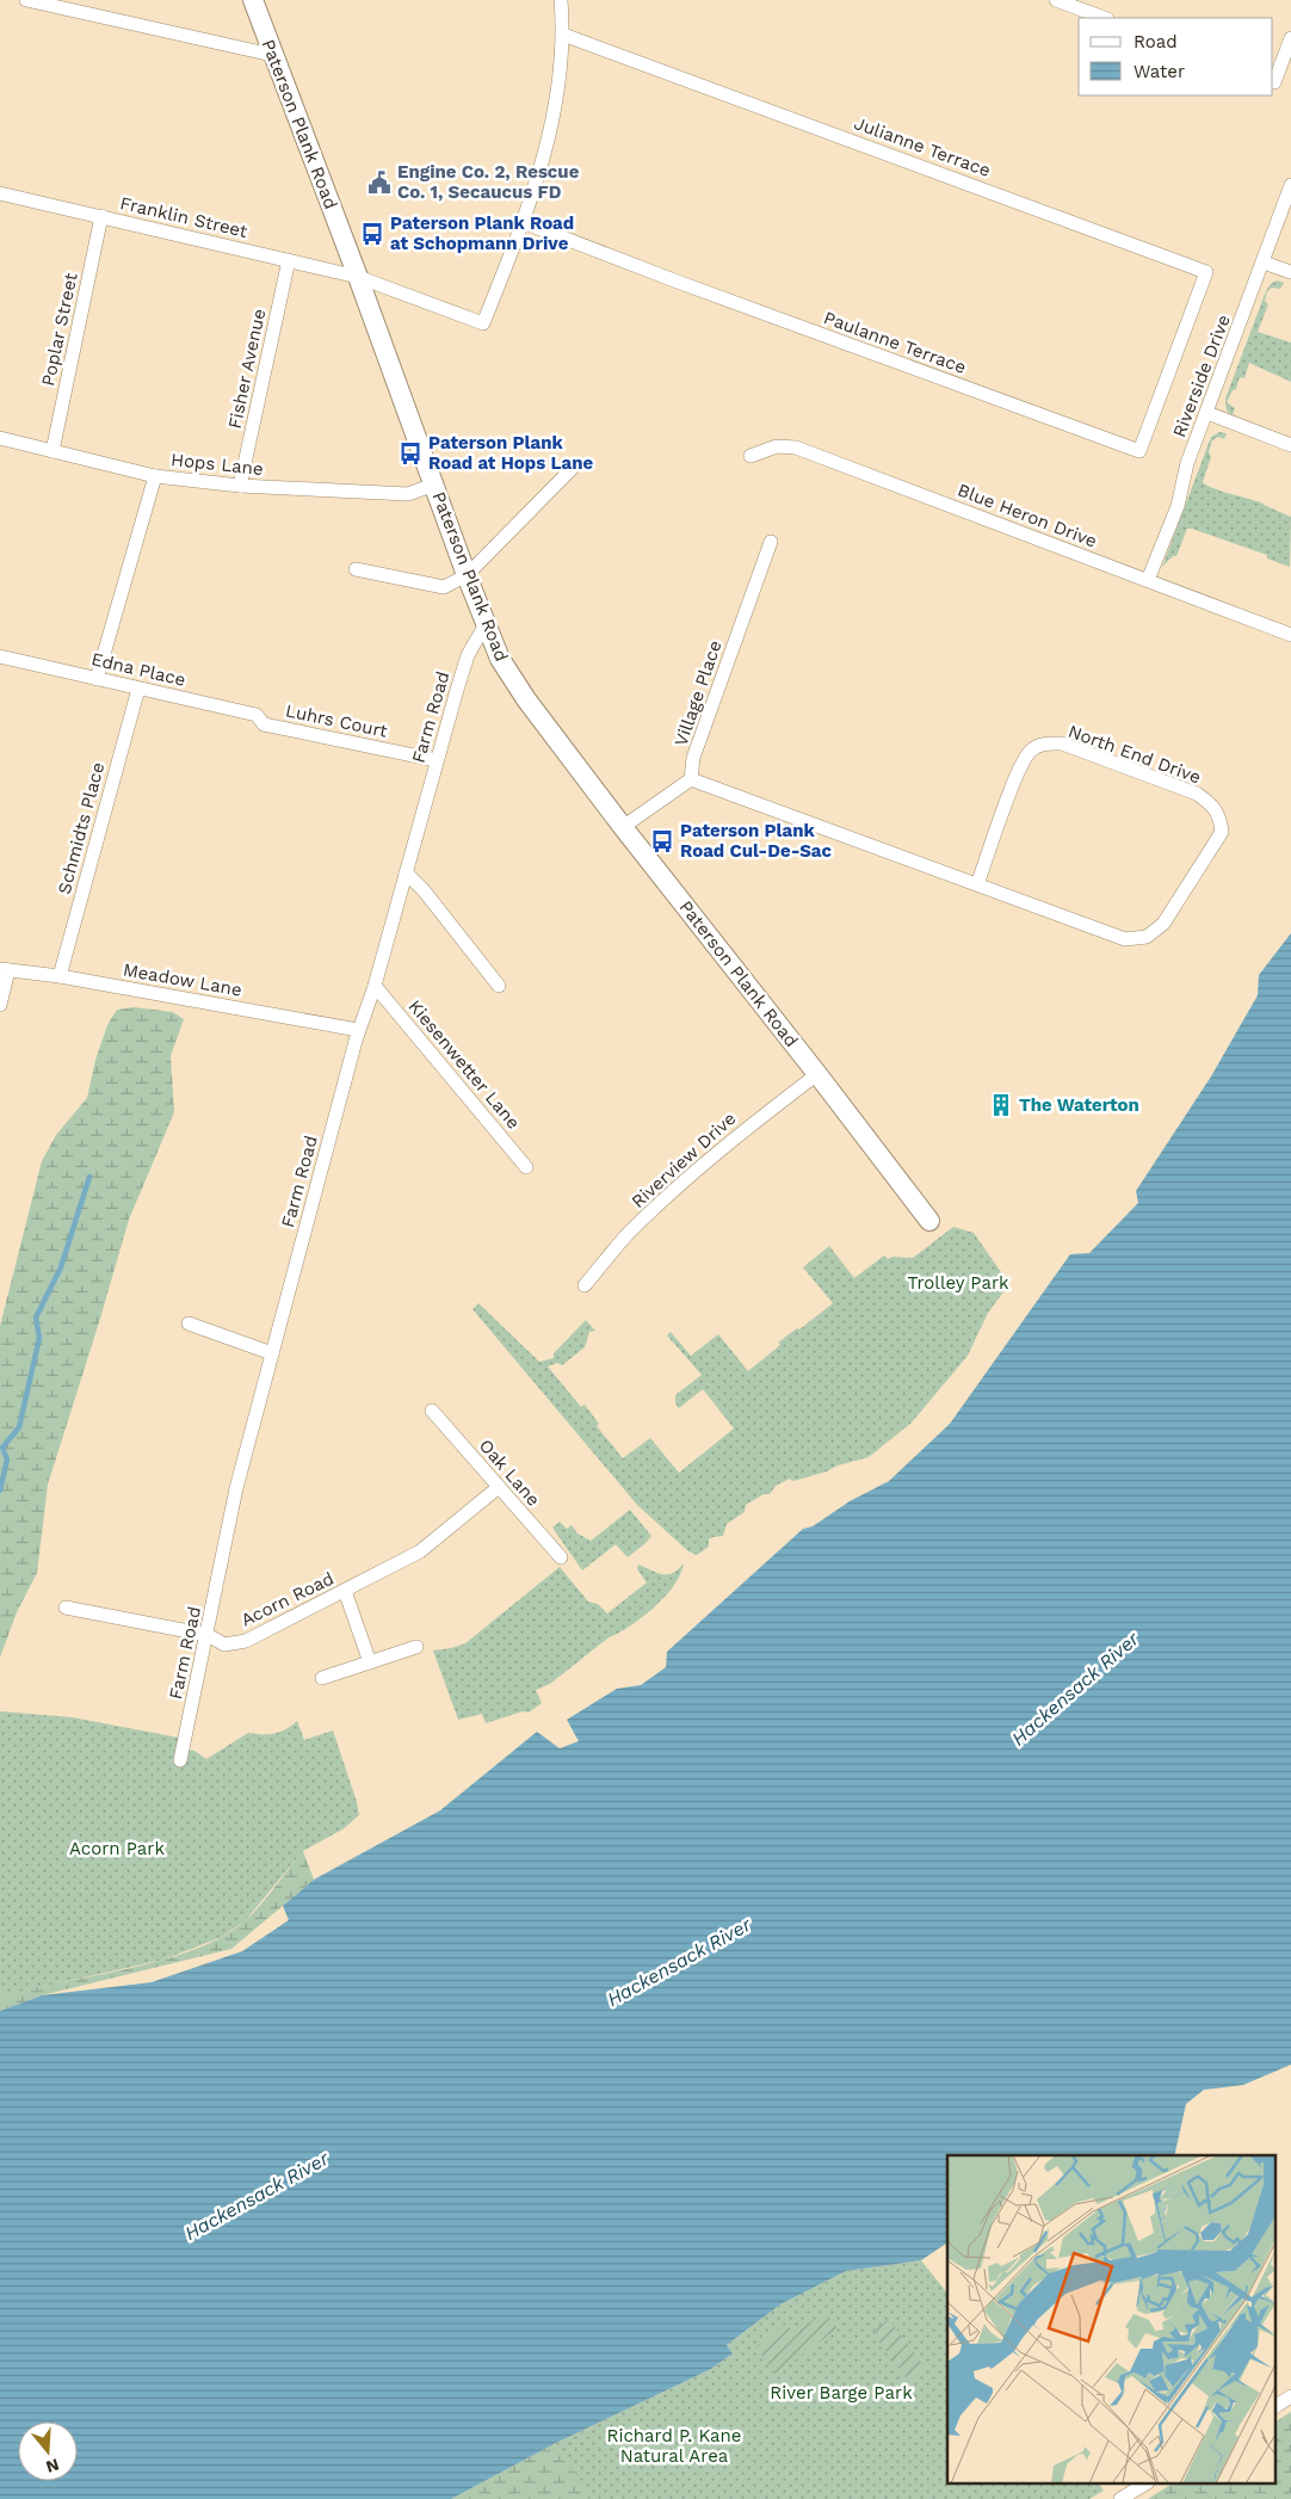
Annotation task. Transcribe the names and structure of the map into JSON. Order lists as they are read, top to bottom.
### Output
{
  "streets": {
    "street": [
      "Paterson Plank Road",
      "Julianne Terrace",
      "Franklin Street",
      "Poplar Street",
      "Paulanne Terrace",
      "Fisher Avenue",
      "Riverside Drive",
      "Hops Lane",
      "Blue Heron Drive",
      "Edna Place",
      "Village Place",
      "Farm Road",
      "Luhrs Court",
      "North End Drive",
      "Schmidts Place",
      "Meadow Lane",
      "Kiesenwetter Lane",
      "Riverview Drive",
      "Oak Lane",
      "Acorn Road"
    ]
  },
  "crossings": [
    ["Paterson Plank Road", "Franklin Street"],
    ["Paterson Plank Road", "Hops Lane"],
    ["Paterson Plank Road", "Farm Road"],
    ["Paterson Plank Road", "Riverview Drive"],
    ["Julianne Terrace", "Paulanne Terrace"],
    ["Franklin Street", "Poplar Street"],
    ["Franklin Street", "Paulanne Terrace"],
    ["Franklin Street", "Fisher Avenue"],
    ["Poplar Street", "Hops Lane"],
    ["Fisher Avenue", "Hops Lane"],
    ["Riverside Drive", "Blue Heron Drive"],
    ["Edna Place", "Luhrs Court"],
    ["Edna Place", "Schmidts Place"],
    ["Village Place", "North End Drive"],
    ["Farm Road", "Luhrs Court"],
    ["Farm Road", "Meadow Lane"],
    ["Farm Road", "Kiesenwetter Lane"],
    ["Farm Road", "Acorn Road"],
    ["Schmidts Place", "Meadow Lane"],
    ["Oak Lane", "Acorn Road"]
  ],
  "water": ["Hackensack River"],
  "parks": [
    "Trolley Park",
    "Acorn Park",
    "River Barge Park",
    "Richard P. Kane Natural Area"
  ],
  "places": {
    "public building": ["Engine Co. 2, Rescue Co. 1, Secaucus FD"],
    "bus stop": ["Paterson Plank Road at Schopmann Drive", "Paterson Plank Road at Hops Lane", "Paterson Plank Road Cul-De-Sac"],
    "building": ["The Waterton"]
  },
  "legend": ["Road", "Water"],
  "north": "bottom"
}
